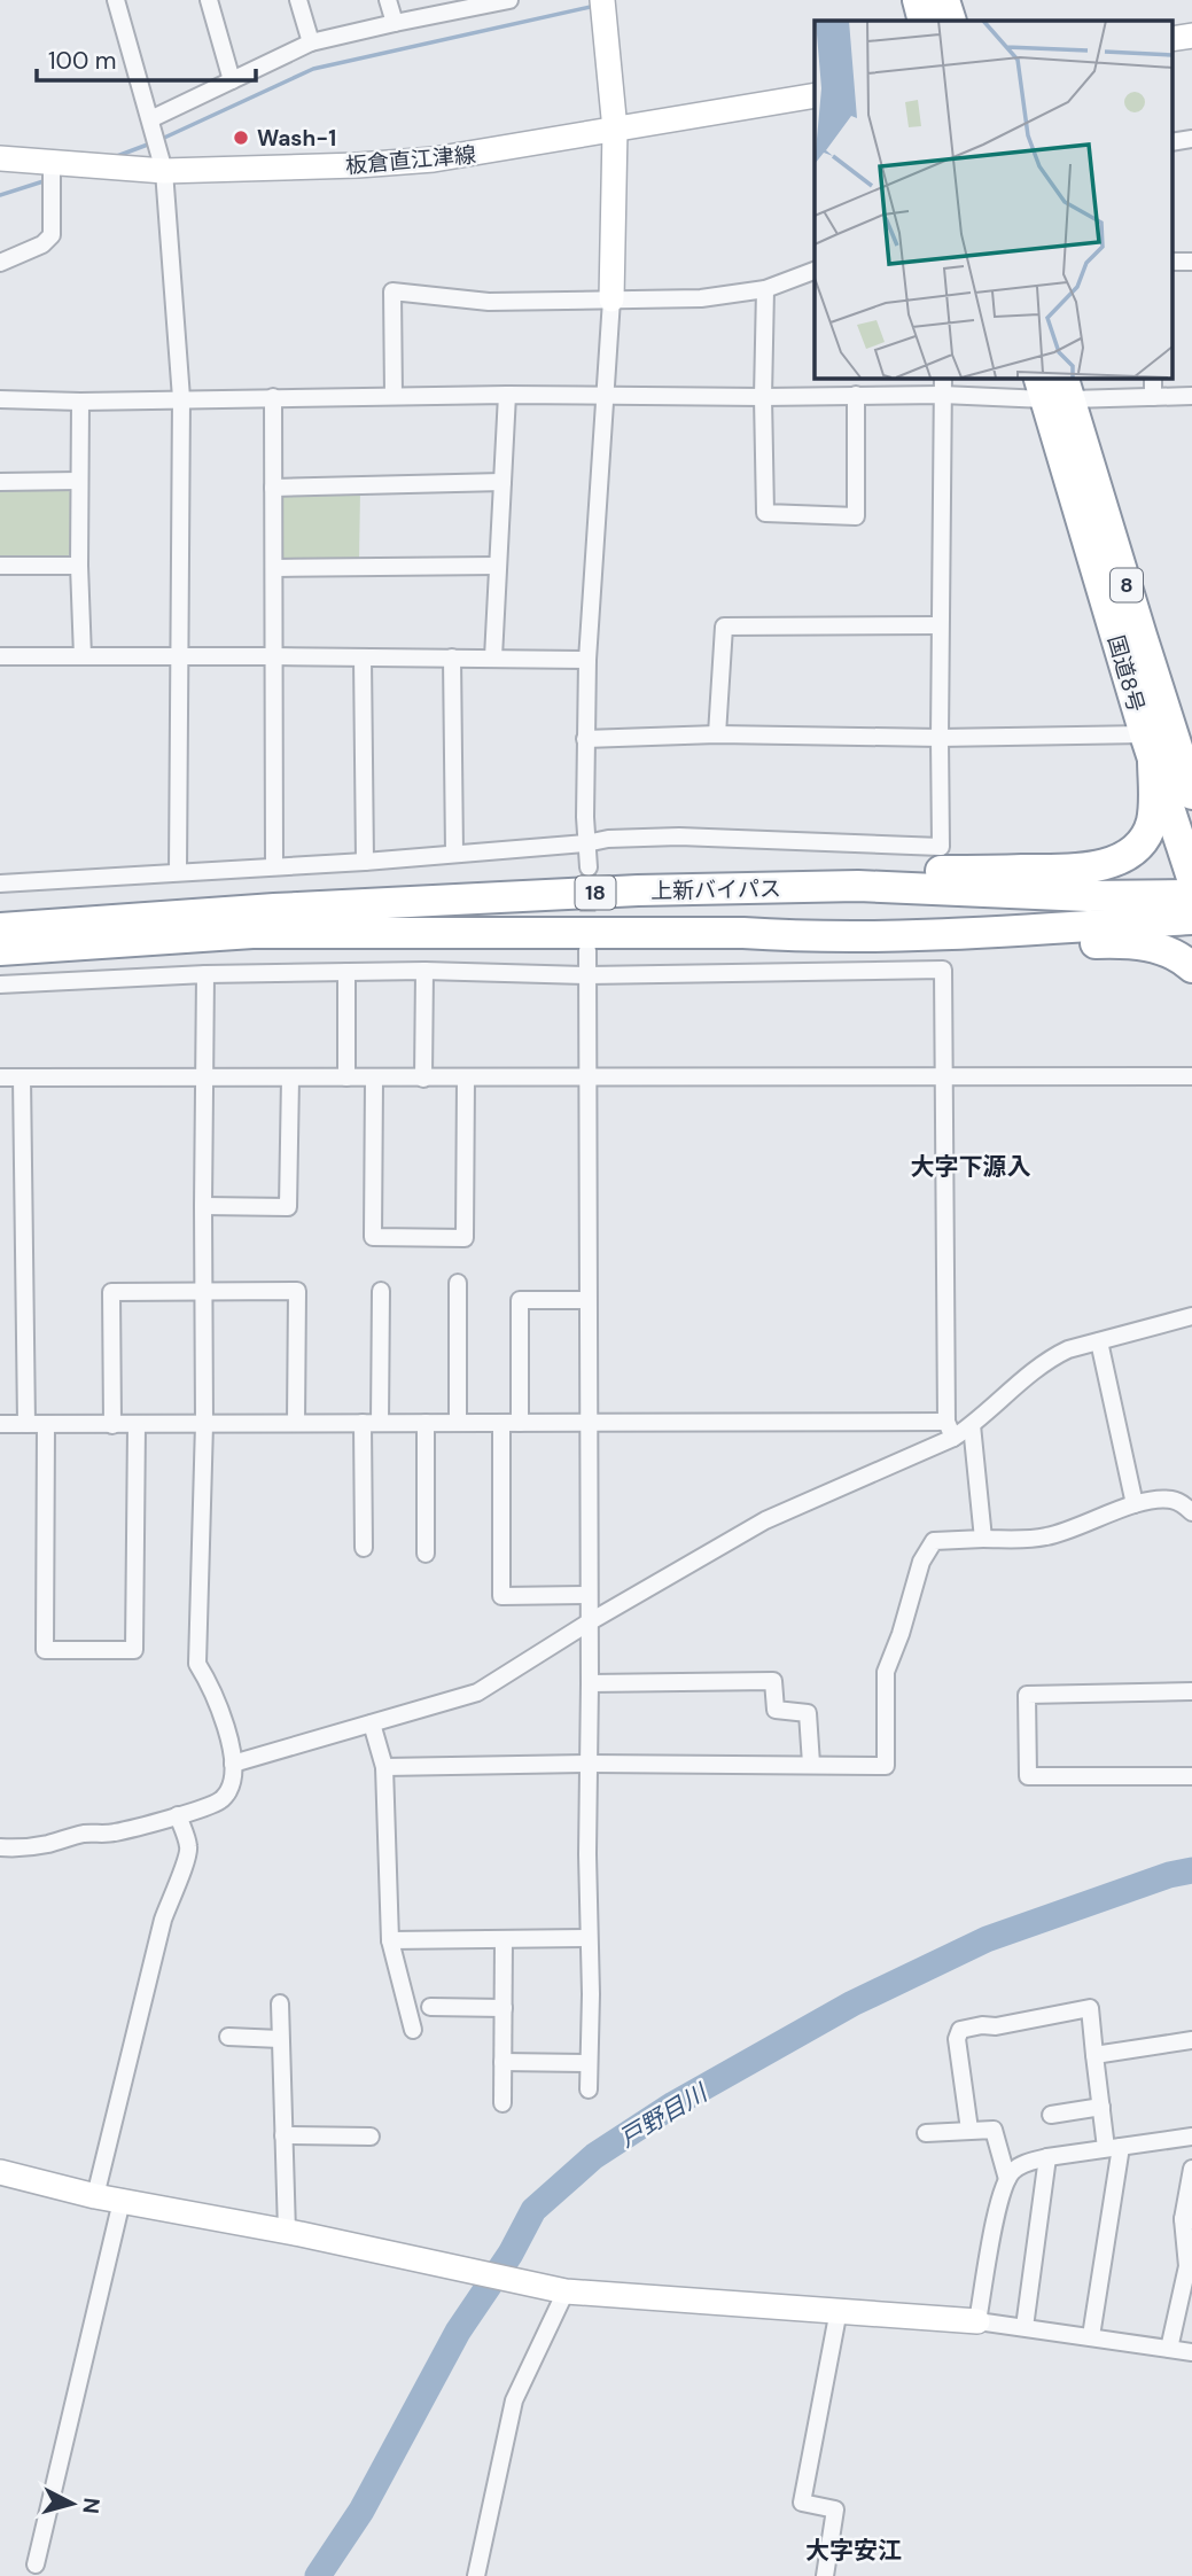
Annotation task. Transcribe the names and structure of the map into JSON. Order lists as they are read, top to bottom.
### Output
{
  "streets": {
    "highway": [
      "8",
      "国道8号",
      "上新バイパス",
      "18"
    ],
    "street": ["板倉直江津線"]
  },
  "districts": ["大字下源入", "大字安江"],
  "water": ["戸野目川"],
  "places": ["Wash-1"],
  "scale_bar": "100 m",
  "north": "right"
}
